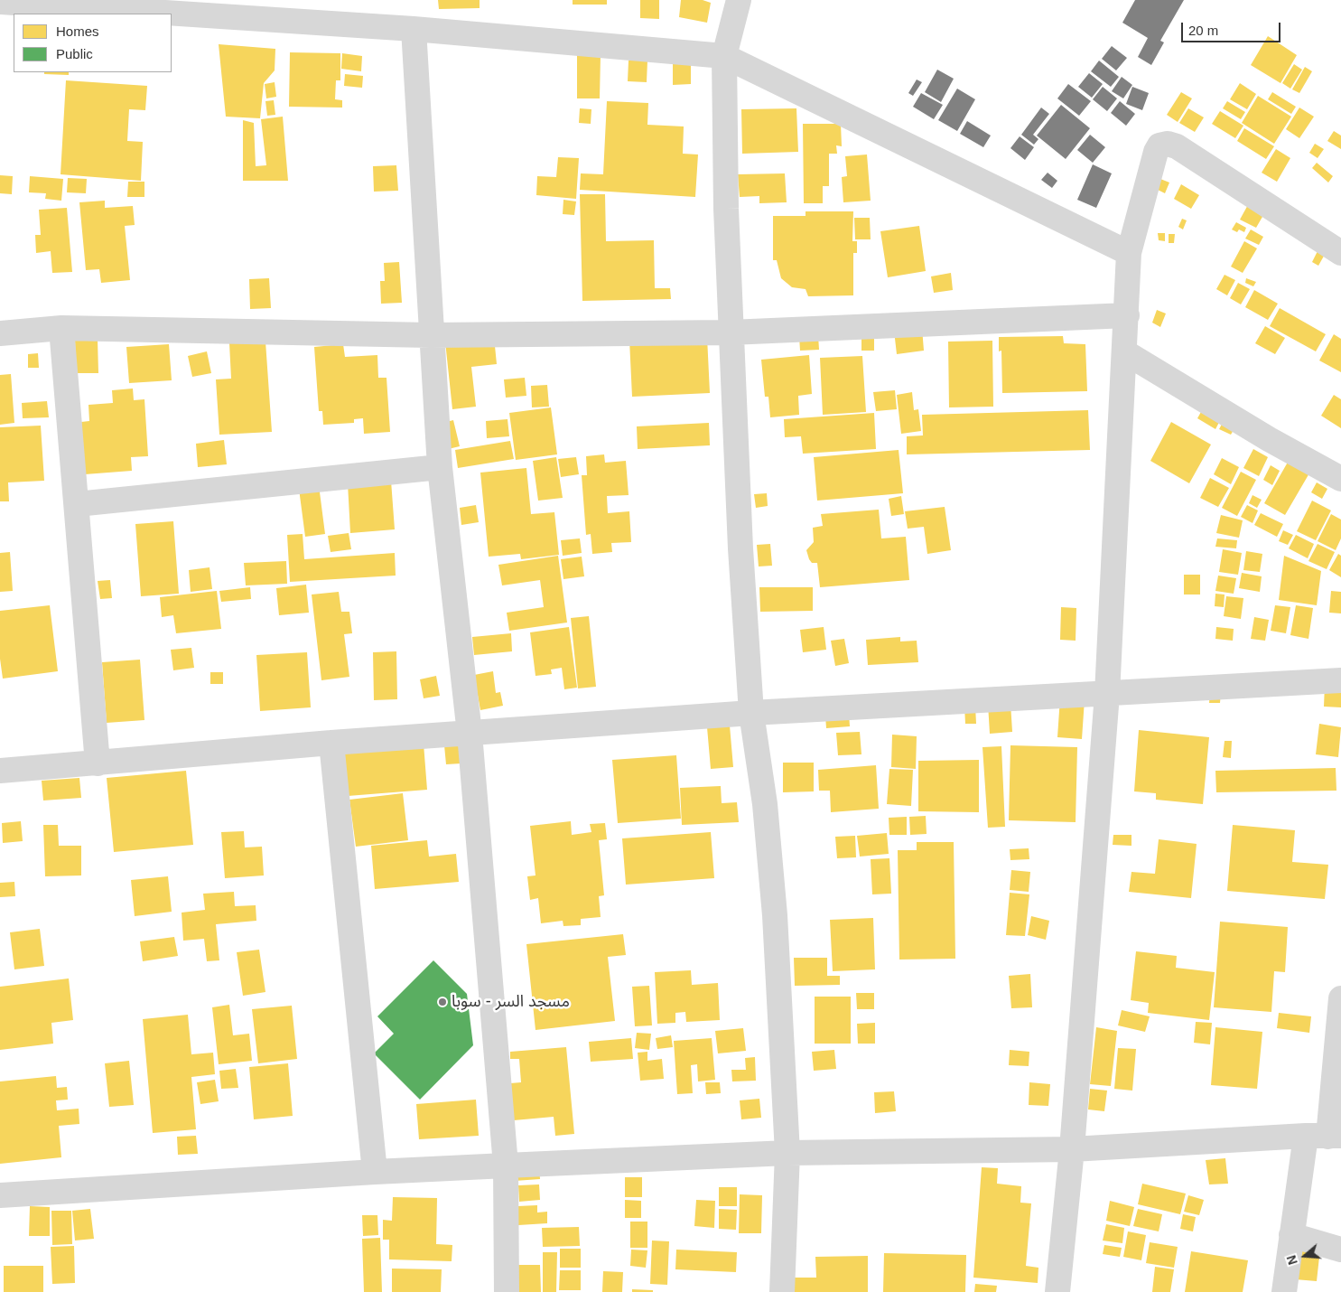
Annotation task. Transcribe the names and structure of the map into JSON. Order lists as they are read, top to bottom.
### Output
{
  "places": ["مسجد السر - سوبا"],
  "legend": ["Homes", "Public"],
  "scale_bar": "20 m",
  "north": "left"
}
